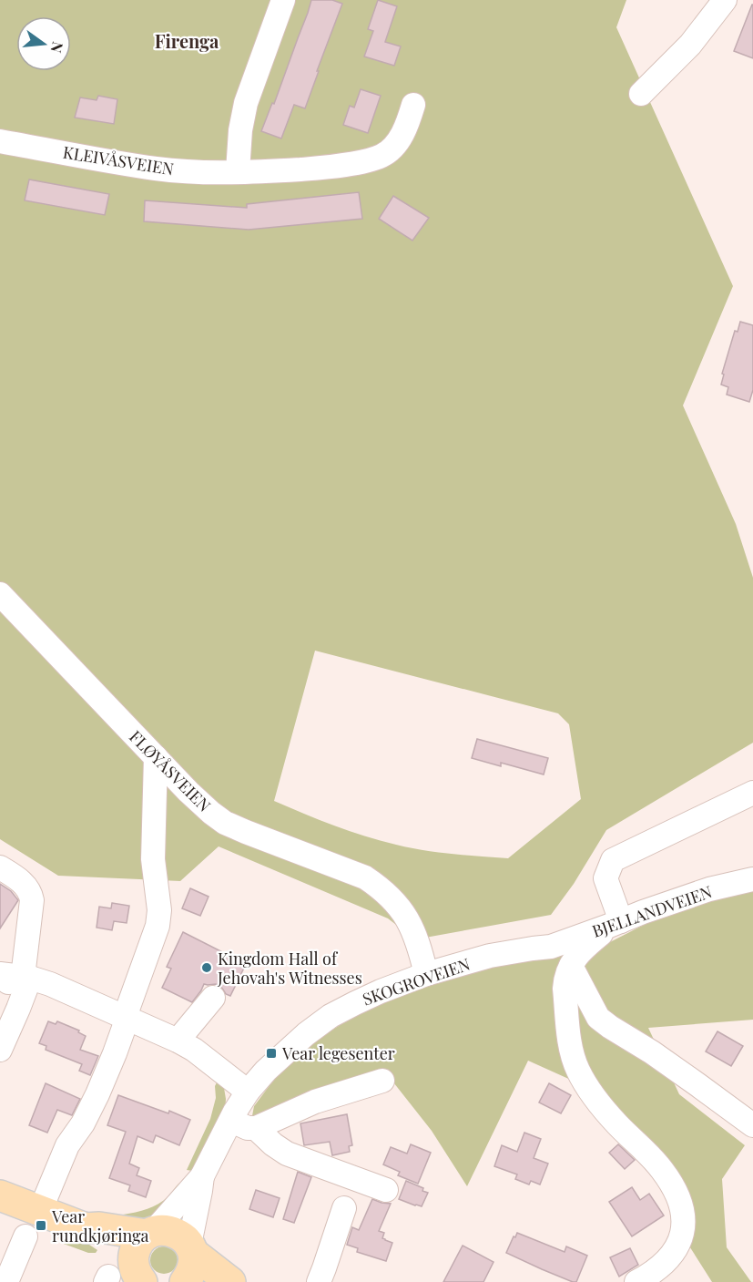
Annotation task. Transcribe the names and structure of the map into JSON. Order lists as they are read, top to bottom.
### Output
{
  "streets": {
    "street": [
      "KLEIVÅSVEIEN",
      "FLØYÅSVEIEN",
      "BJELLANDVEIEN",
      "SKOGROVEIEN"
    ]
  },
  "crossings": [
    ["FLØYÅSVEIEN", "SKOGROVEIEN"],
    ["BJELLANDVEIEN", "SKOGROVEIEN"]
  ],
  "districts": ["Firenga"],
  "places": {
    "other": ["Kingdom Hall of Jehovah's Witnesses"],
    "transit": ["Vear legesenter", "Vear rundkjøringa"]
  },
  "north": "right"
}
